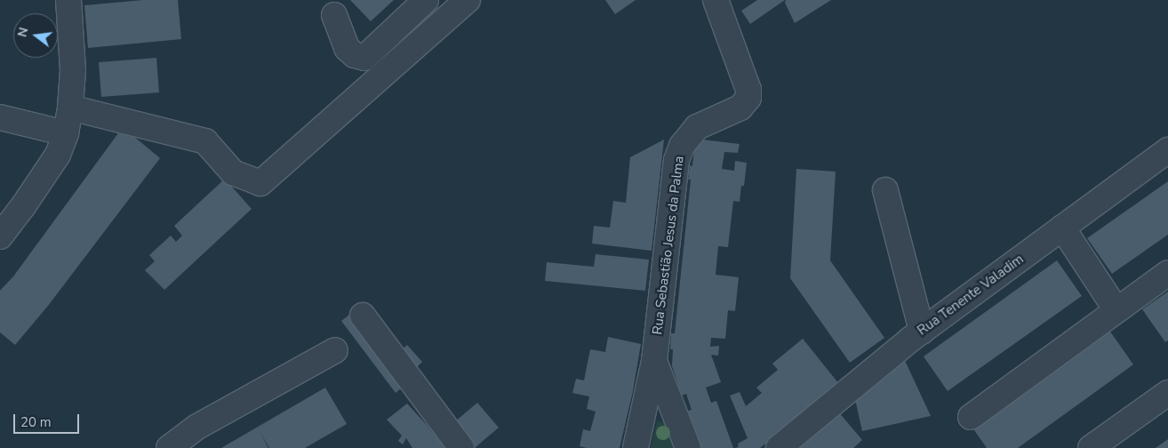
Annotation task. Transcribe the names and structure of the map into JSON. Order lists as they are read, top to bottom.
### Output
{
  "streets": {
    "street": ["Rua Sebastião Jesus da Palma", "Rua Tenente Valadim"]
  },
  "scale_bar": "20 m",
  "north": "left"
}
